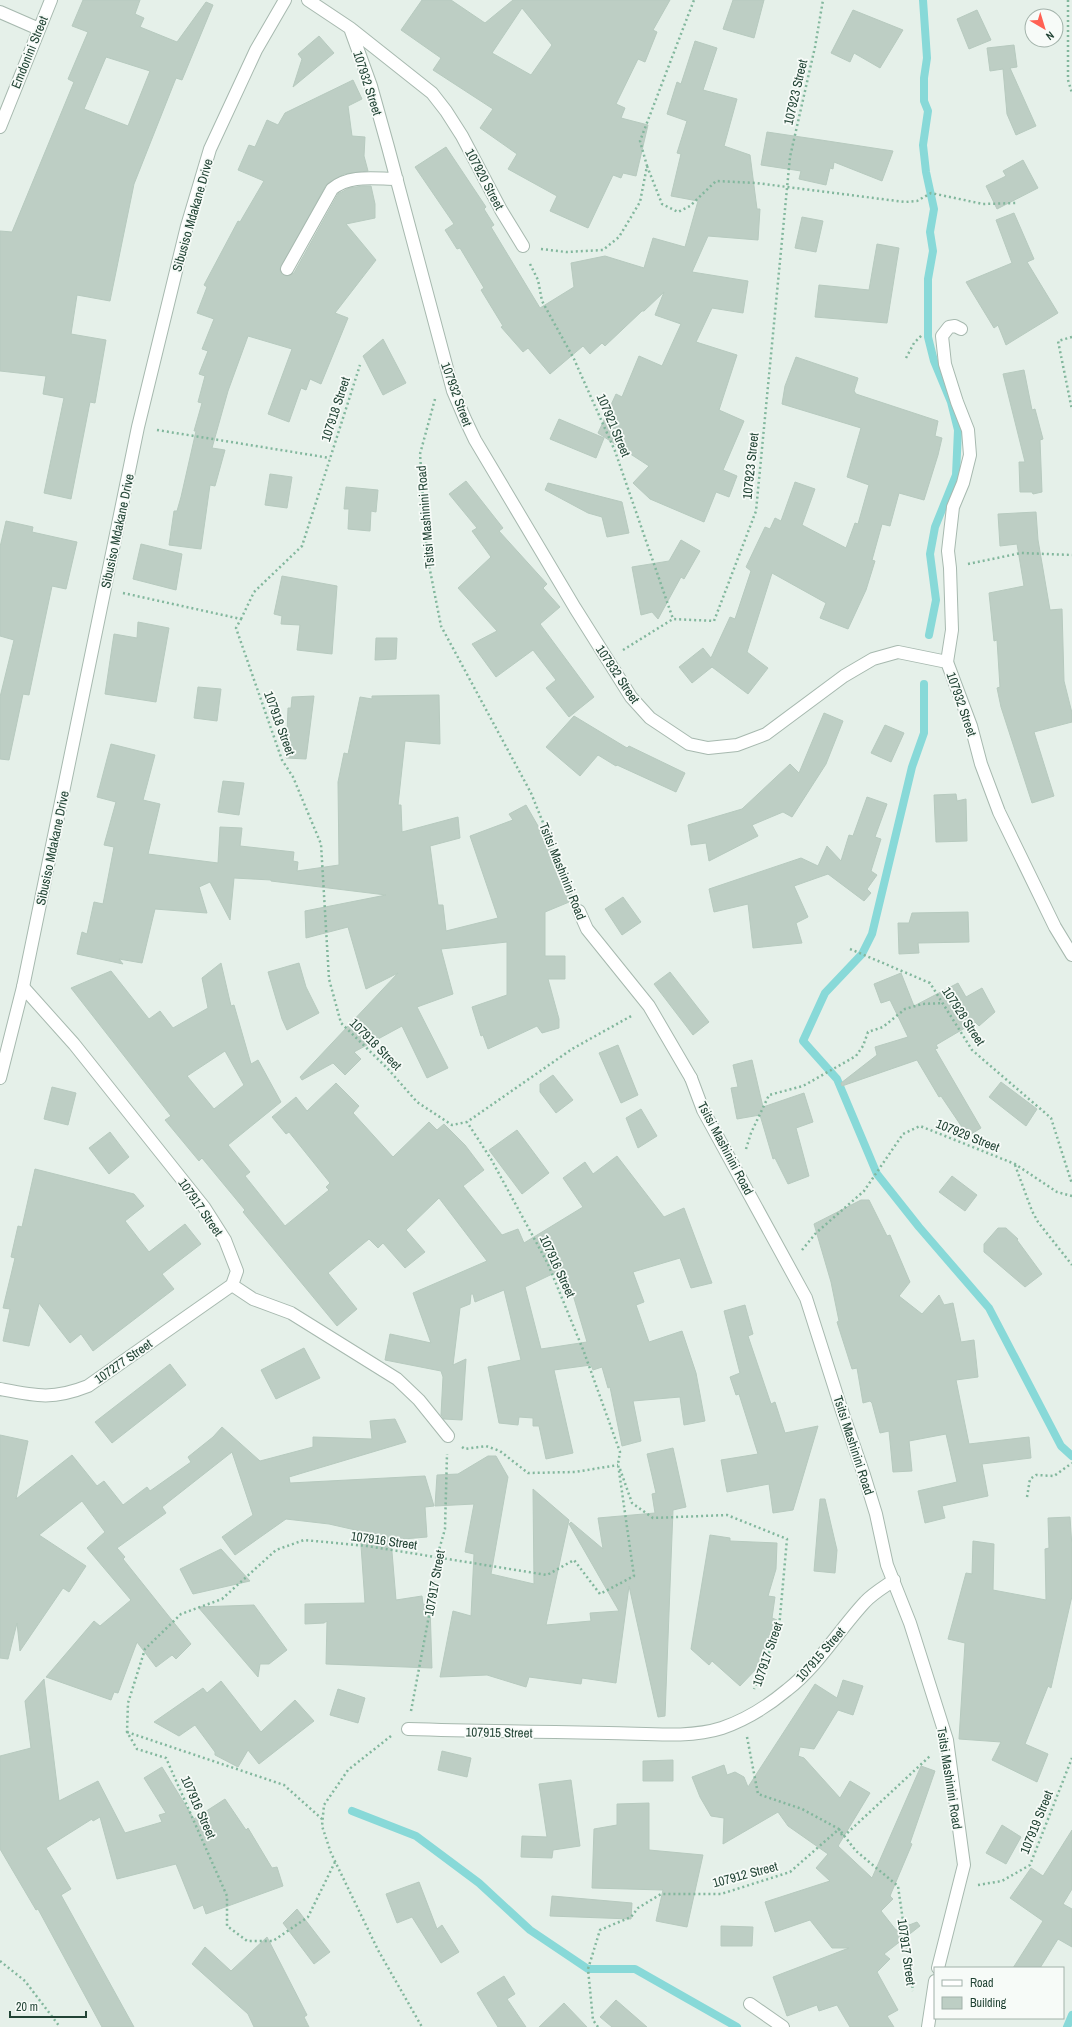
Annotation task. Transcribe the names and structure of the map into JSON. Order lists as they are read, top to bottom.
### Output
{
  "streets": {
    "street": [
      "Emdonini Street",
      "107932 Street",
      "107920 Street",
      "Sibusiso Mdakane Drive",
      "Tsitsi Mashinini Road",
      "107917 Street",
      "107277 Street",
      "107915 Street"
    ],
    "path": [
      "107923 Street",
      "107918 Street",
      "107921 Street",
      "107928 Street",
      "107929 Street",
      "107916 Street",
      "107919 Street",
      "107912 Street"
    ]
  },
  "crossings": [
    ["107932 Street", "107920 Street"],
    ["107923 Street", "107921 Street"],
    ["107920 Street", "107921 Street"],
    ["Sibusiso Mdakane Drive", "107918 Street"],
    ["Sibusiso Mdakane Drive", "107917 Street"],
    ["107918 Street", "107916 Street"],
    ["Tsitsi Mashinini Road", "107929 Street"],
    ["Tsitsi Mashinini Road", "107915 Street"],
    ["Tsitsi Mashinini Road", "107919 Street"],
    ["107917 Street", "107916 Street"],
    ["107917 Street", "107277 Street"],
    ["107917 Street", "107915 Street"],
    ["107917 Street", "107912 Street"]
  ],
  "legend": ["Road", "Building"],
  "scale_bar": "20 m",
  "north": "bottom right"
}
